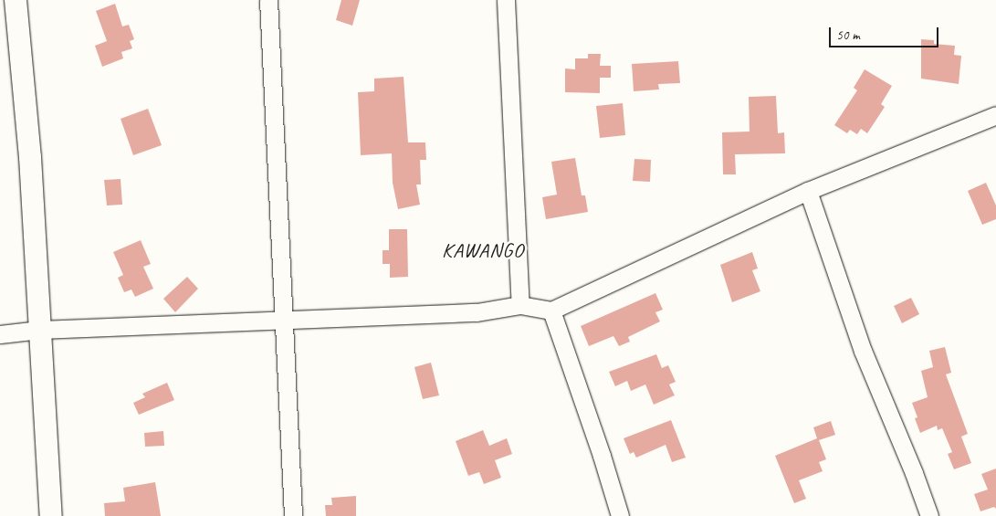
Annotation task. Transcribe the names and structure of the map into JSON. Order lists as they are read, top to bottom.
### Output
{
  "districts": ["KAWANGO"],
  "scale_bar": "50 m"
}
